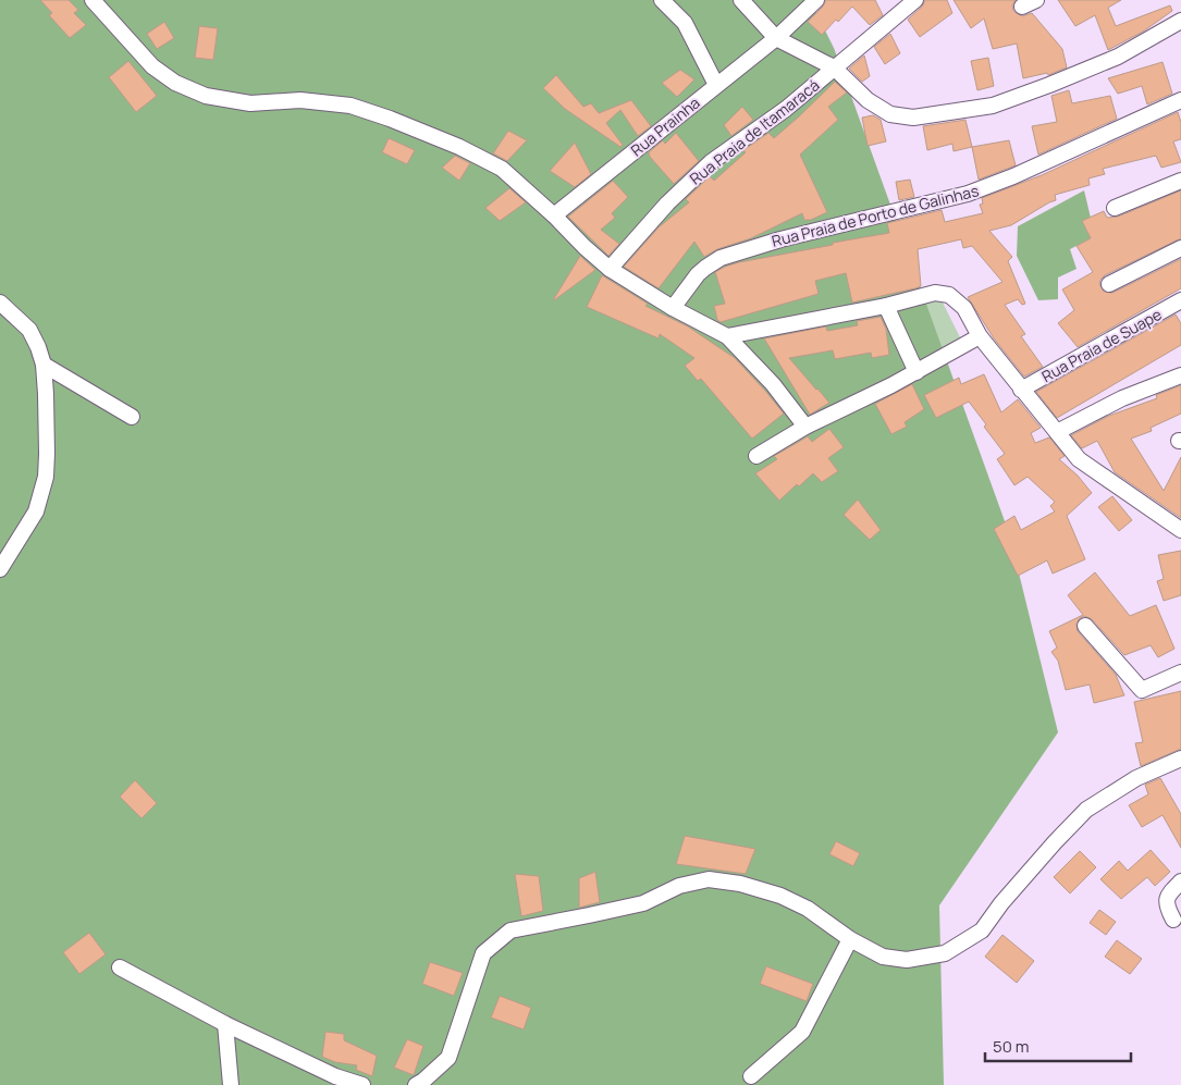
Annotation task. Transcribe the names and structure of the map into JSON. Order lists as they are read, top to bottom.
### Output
{
  "streets": {
    "street": [
      "Rua Prainha",
      "Rua Praia de Itamaracá",
      "Rua Praia de Porto de Galinhas",
      "Rua Praia de Suape"
    ]
  },
  "scale_bar": "50 m"
}
